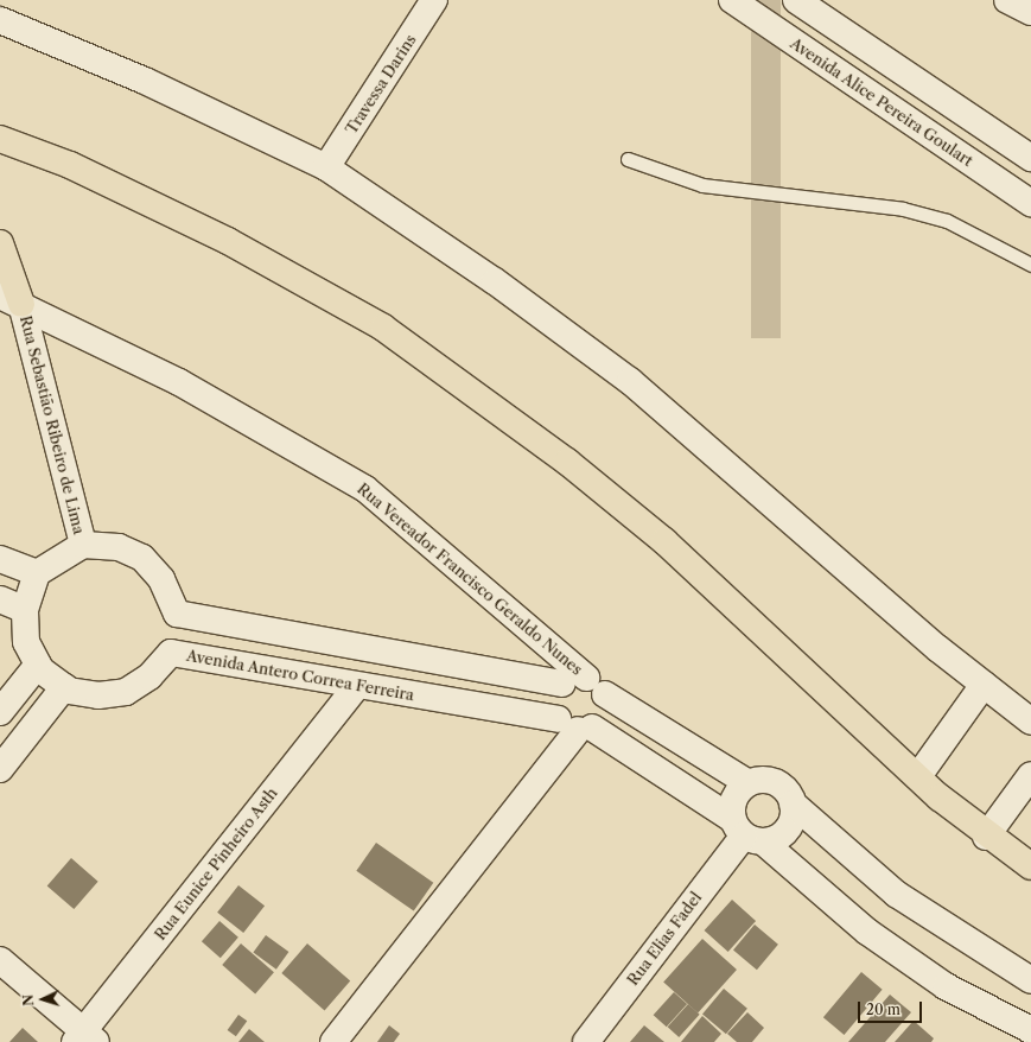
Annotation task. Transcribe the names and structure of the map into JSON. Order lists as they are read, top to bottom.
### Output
{
  "streets": {
    "street": [
      "Travessa Darins",
      "Avenida Alice Pereira Goulart",
      "Rua Sebastião Ribeiro de Lima",
      "Rua Vereador Francisco Geraldo Nunes",
      "Avenida Antero Correa Ferreira",
      "Rua Eunice Pinheiro Asth",
      "Rua Elias Fadel"
    ]
  },
  "crossings": [
    ["Rua Sebastião Ribeiro de Lima", "Rua Vereador Francisco Geraldo Nunes"],
    ["Rua Sebastião Ribeiro de Lima", "Avenida Antero Correa Ferreira"],
    ["Avenida Antero Correa Ferreira", "Rua Eunice Pinheiro Asth"]
  ],
  "scale_bar": "20 m",
  "north": "left"
}
